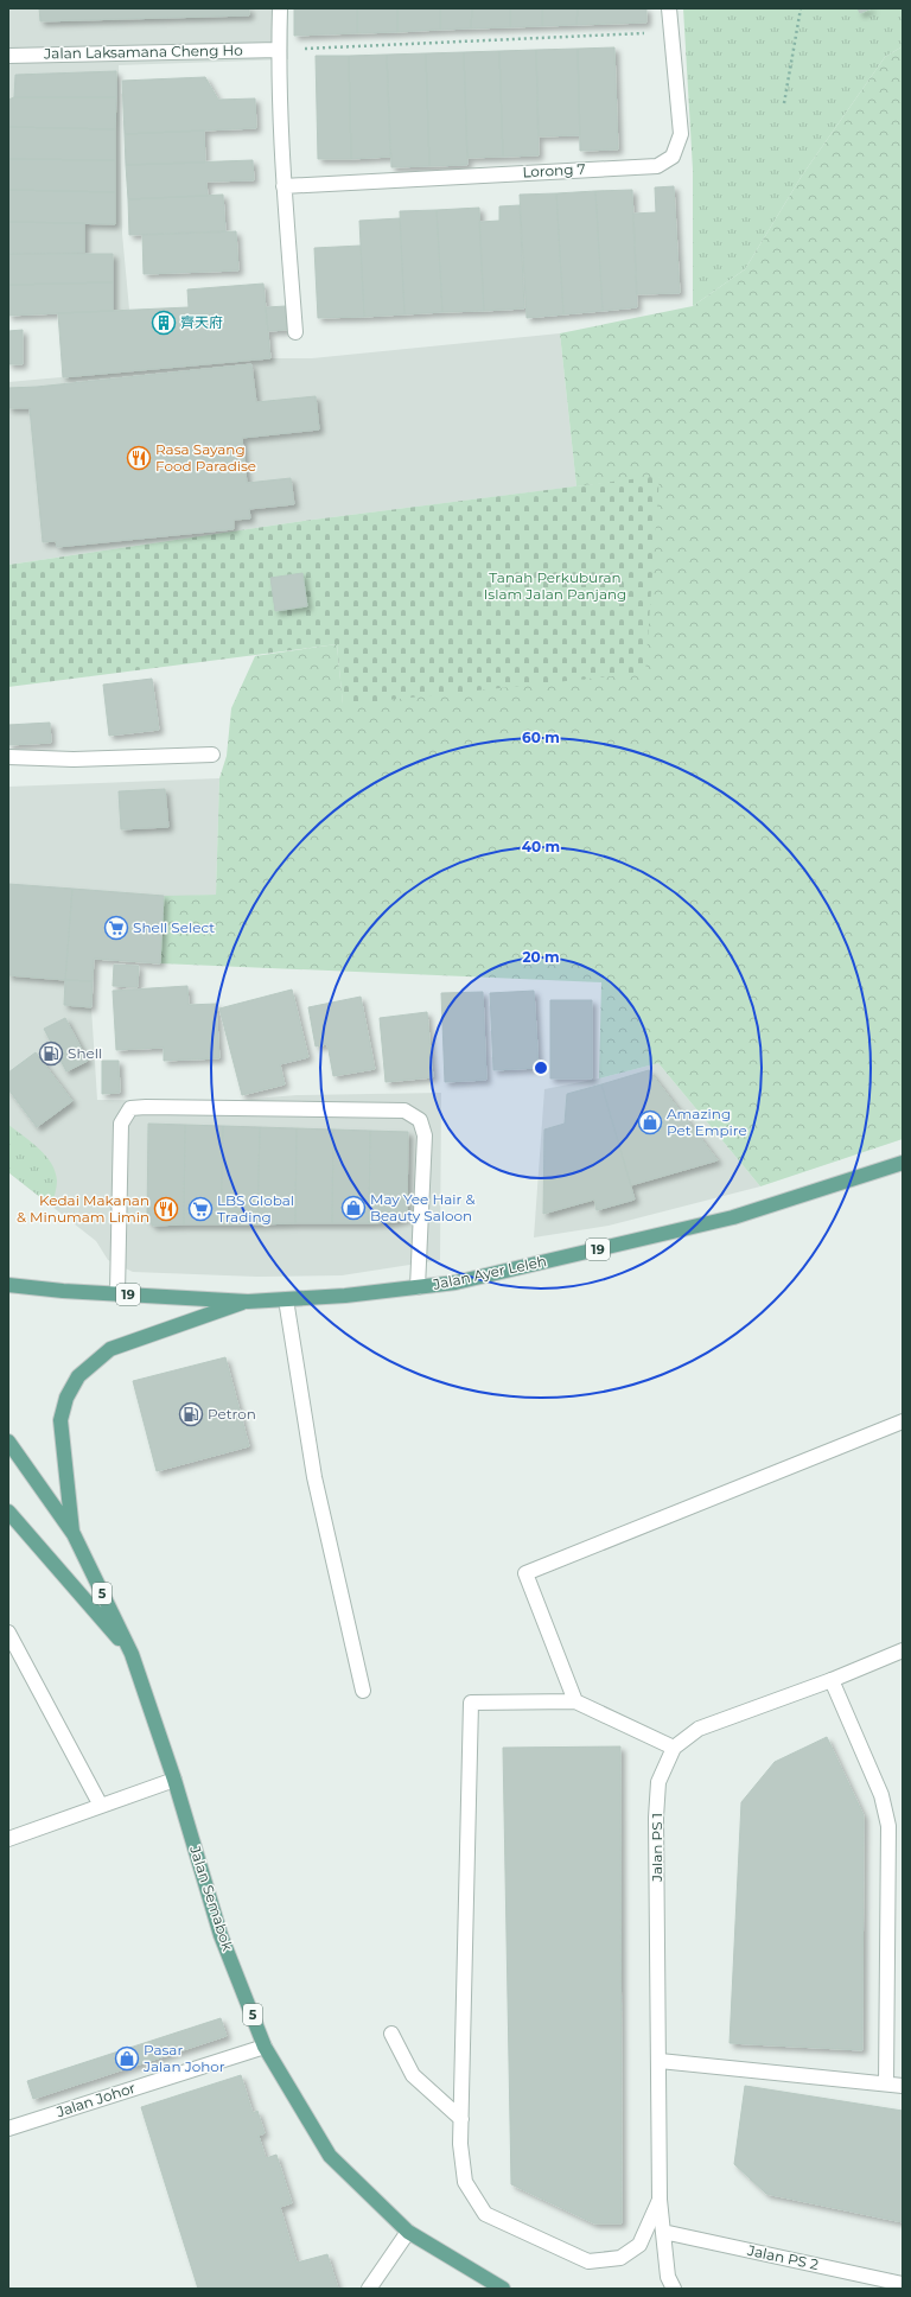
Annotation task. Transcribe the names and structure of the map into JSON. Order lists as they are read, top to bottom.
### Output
{
  "streets": {
    "main road": [
      "19",
      "Jalan Ayer Leleh",
      "5",
      "Jalan Semabok"
    ],
    "street": [
      "Jalan Laksamana Cheng Ho",
      "Lorong 7",
      "Jalan PS 1",
      "Jalan Johor",
      "Jalan PS 2"
    ]
  },
  "crossings": [
    ["Jalan PS 1", "Jalan PS 2"],
    ["Jalan Semabok", "Jalan Johor"]
  ],
  "parks": ["Tanah Perkuburan Islam Jalan Panjang"],
  "places": {
    "building": ["齊天府"],
    "restaurant": ["Rasa Sayang Food Paradise", "Kedai Makanan & Minumam Limin"],
    "supermarket": ["Shell Select", "LBS Global Trading"],
    "fuel station": ["Shell", "Petron"],
    "shop": ["Amazing Pet Empire", "May Yee Hair & Beauty Saloon", "Pasar Jalan Johor"]
  },
  "rings": ["60 m", "40 m", "20 m"]
}
